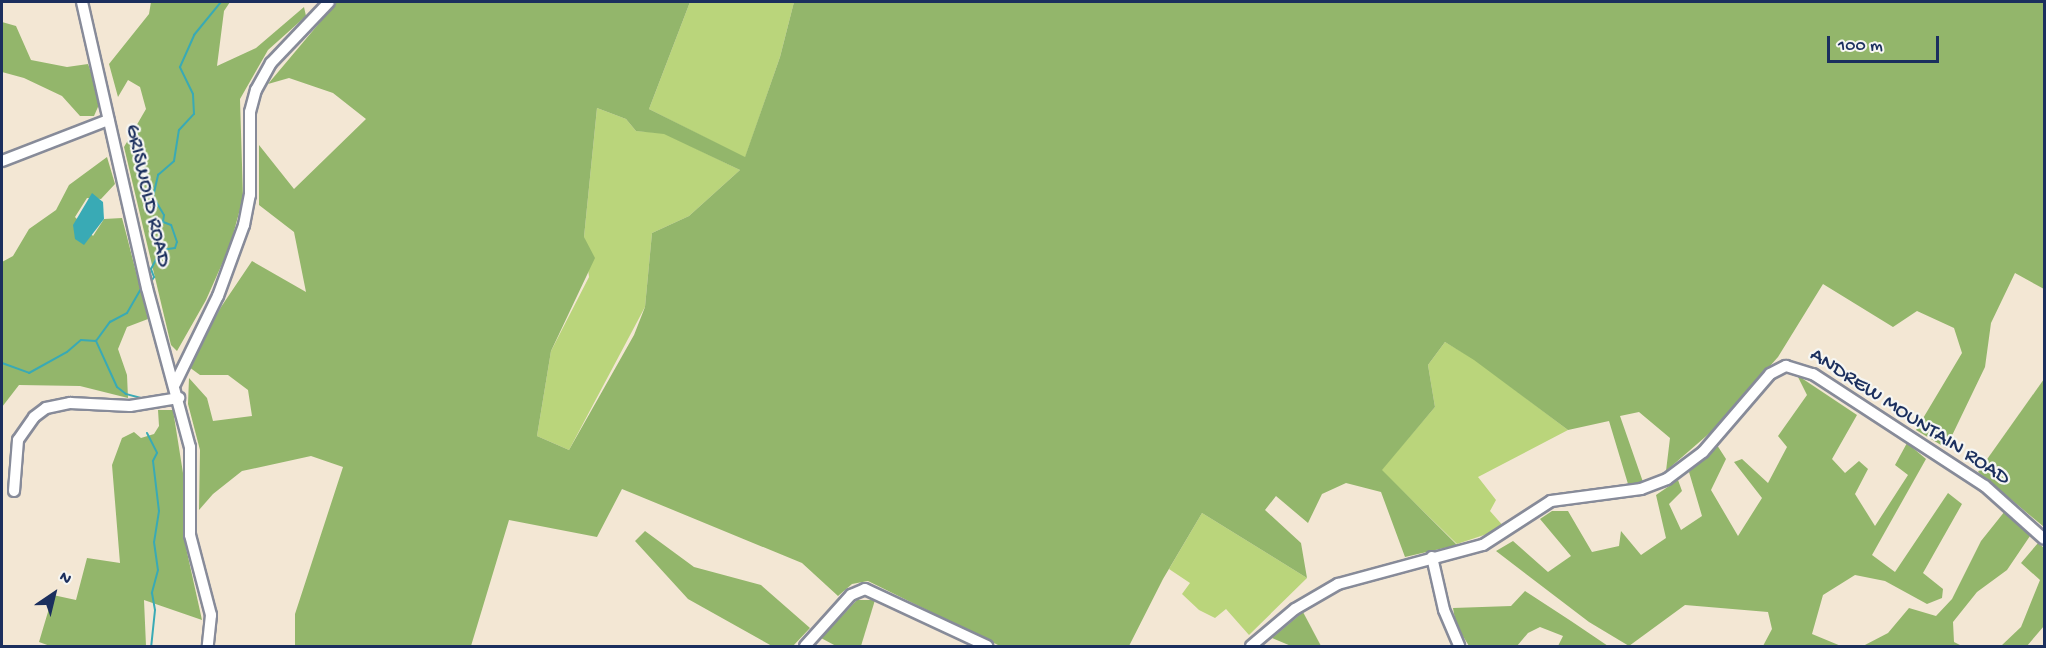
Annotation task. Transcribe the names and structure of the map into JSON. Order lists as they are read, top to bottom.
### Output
{
  "streets": {
    "street": ["GRISWOLD ROAD", "ANDREW MOUNTAIN ROAD"]
  },
  "scale_bar": "100 m",
  "north": "top right"
}
